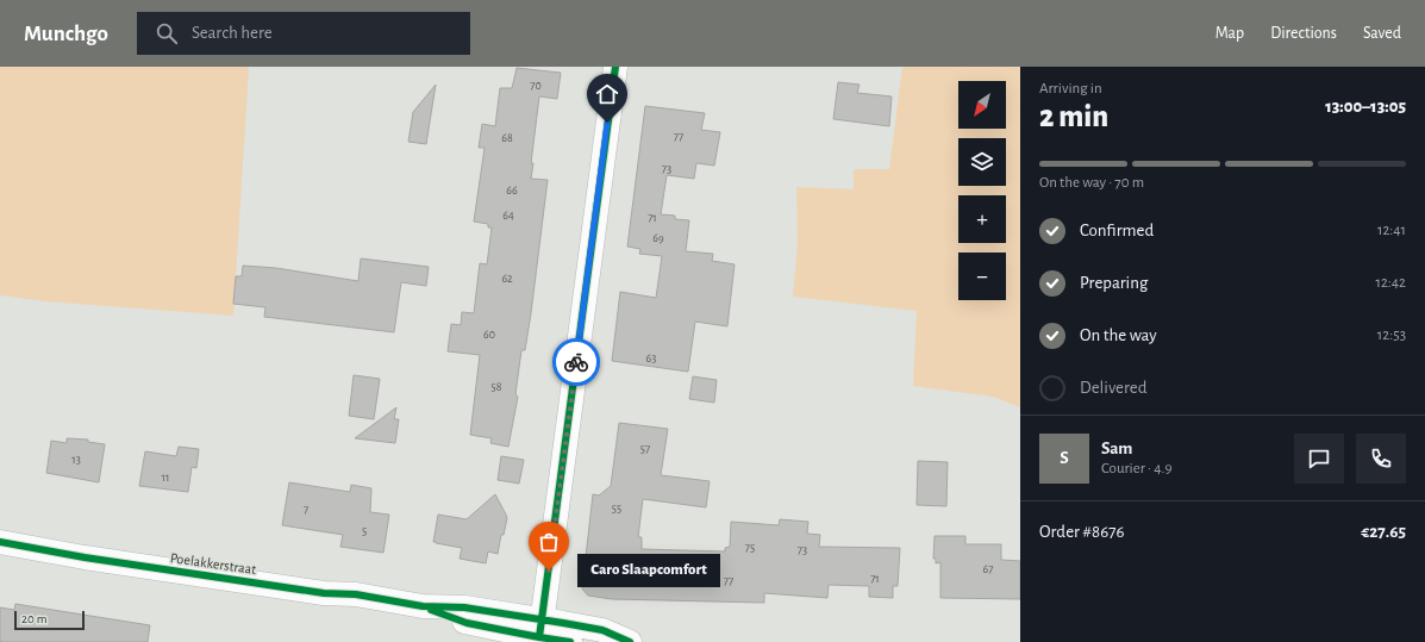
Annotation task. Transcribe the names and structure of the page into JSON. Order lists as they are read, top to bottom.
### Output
{
  "streets": {
    "street": ["Poelakkerstraat"]
  },
  "places": ["Caro Slaapcomfort"],
  "house_numbers": [
    "70",
    "77",
    "68",
    "73",
    "66",
    "64",
    "71",
    "69",
    "62",
    "60",
    "63",
    "58",
    "57",
    "13",
    "11",
    "55",
    "7",
    "5",
    "75",
    "73",
    "67",
    "71",
    "77"
  ],
  "scale_bar": "20 m",
  "north": "bottom left",
  "page": {
    "header": "Munchgo",
    "search": "Search here",
    "nav": ["Map", "Directions", "Saved"],
    "heading": ["2 min", "Arriving in", "13:00–13:05"],
    "panel": [
      "Sam",
      "Courier · 4.9",
      "Order #8676",
      "€27.65"
    ],
    "map_buttons": ["+", "−"],
    "bar": "On the way · 70 m",
    "list": [
      ["Confirmed", "12:41"],
      ["Preparing", "12:42"],
      ["On the way", "12:53"],
      "Delivered"
    ],
    "round": "S",
    "bubble": "Caro Slaapcomfort",
    "scale": "20 m"
  }
}
